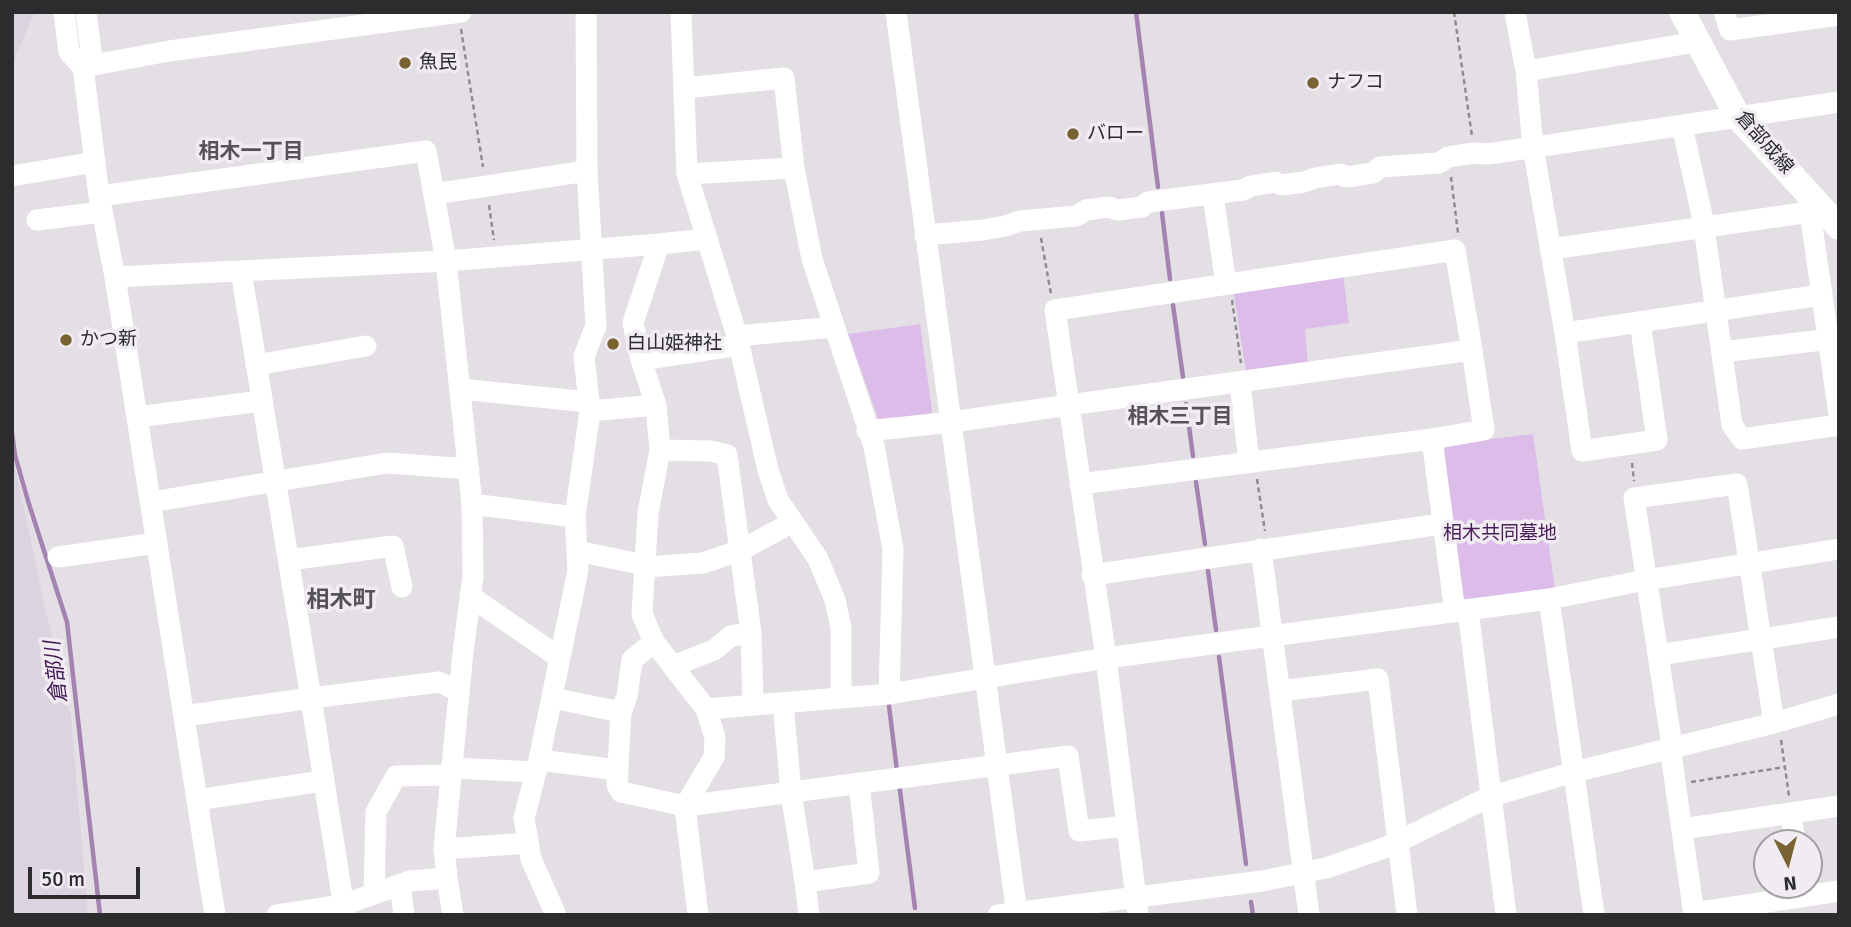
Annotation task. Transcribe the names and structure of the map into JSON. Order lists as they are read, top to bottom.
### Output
{
  "streets": {
    "main road": ["倉部成線"]
  },
  "districts": ["相木一丁目", "相木三丁目", "相木町"],
  "water": ["倉部川"],
  "parks": ["相木共同墓地"],
  "places": [
    "魚民",
    "ナフコ",
    "バロー",
    "かつ新",
    "白山姫神社"
  ],
  "scale_bar": "50 m",
  "north": "bottom"
}
